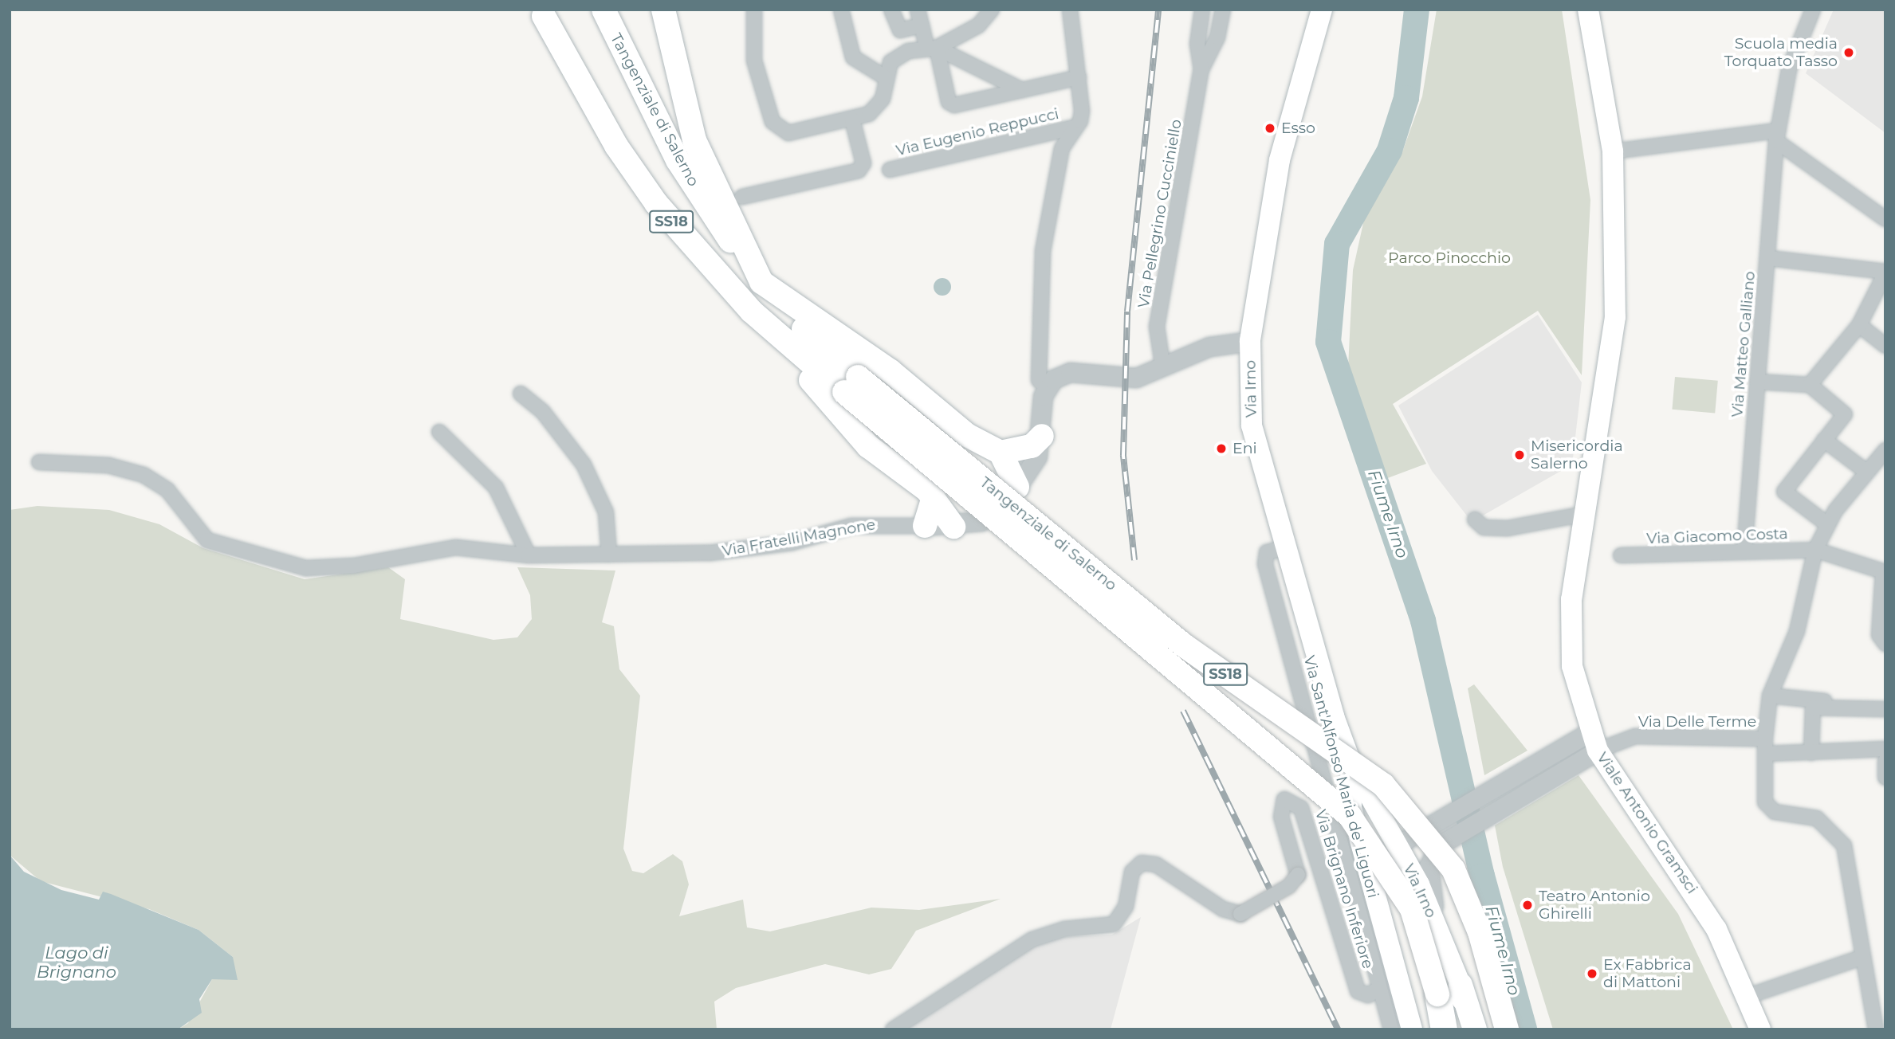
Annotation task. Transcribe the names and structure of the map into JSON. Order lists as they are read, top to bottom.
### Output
{
  "streets": {
    "highway": ["Tangenziale di Salerno", "SS18"],
    "main road": ["Via Irno", "Viale Antonio Gramsci"],
    "street": [
      "Via Eugenio Reppucci",
      "Via Pellegrino Cucciniello",
      "Via Matteo Galliano",
      "Via Giacomo Costa",
      "Via Fratelli Magnone",
      "Via Delle Terme",
      "Via Sant'Alfonso Maria de' Liguori",
      "Via Brignano Inferiore"
    ]
  },
  "crossings": [
    ["Tangenziale di Salerno", "SS18"],
    ["Tangenziale di Salerno", "Via Irno"],
    ["SS18", "Via Irno"],
    ["Via Matteo Galliano", "Via Giacomo Costa"],
    ["Via Irno", "Via Sant'Alfonso Maria de' Liguori"],
    ["Via Delle Terme", "Viale Antonio Gramsci"],
    ["Via Sant'Alfonso Maria de' Liguori", "Via Brignano Inferiore"]
  ],
  "water": ["Fiume Irno", "Lago di Brignano"],
  "parks": ["Parco Pinocchio"],
  "places": [
    "Scuola media Torquato Tasso",
    "Esso",
    "Eni",
    "Misericordia Salerno",
    "Teatro Antonio Ghirelli",
    "Ex Fabbrica di Mattoni"
  ]
}
